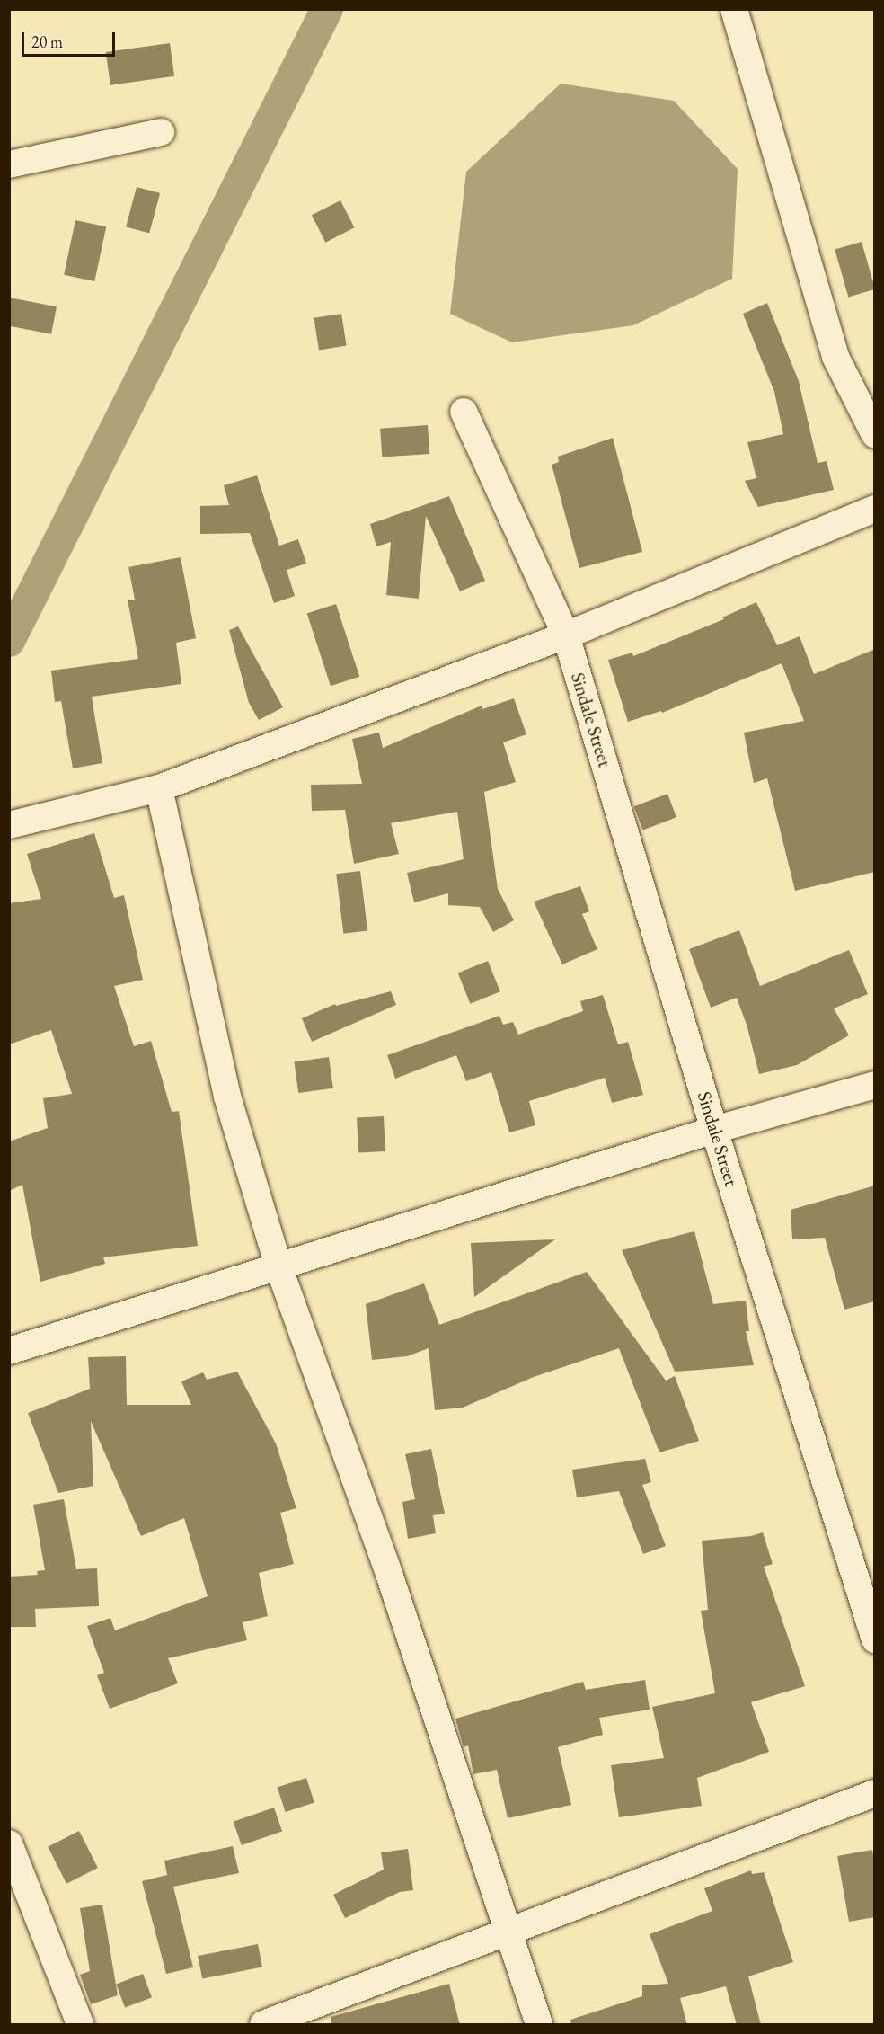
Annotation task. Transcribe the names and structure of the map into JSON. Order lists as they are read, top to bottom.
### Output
{
  "streets": {
    "street": ["Sindale Street"]
  },
  "scale_bar": "20 m"
}
